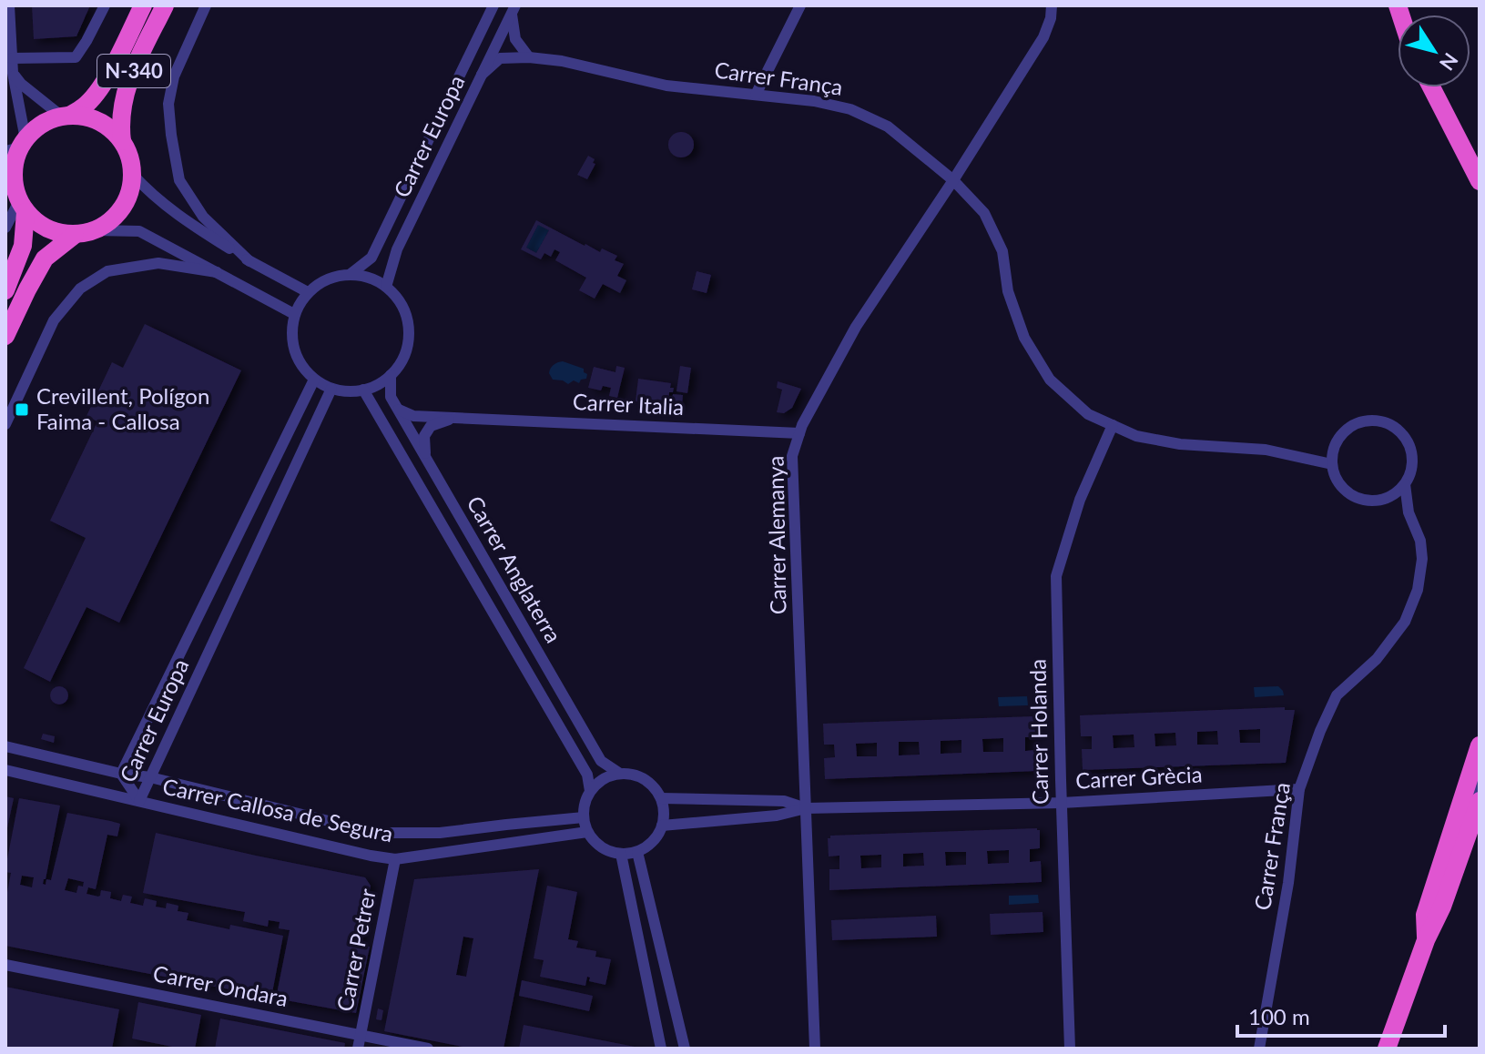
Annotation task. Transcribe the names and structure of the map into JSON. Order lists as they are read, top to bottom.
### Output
{
  "streets": {
    "highway": ["N-340"],
    "street": [
      "Carrer França",
      "Carrer Europa",
      "Carrer Italia",
      "Carrer Alemanya",
      "Carrer Anglaterra",
      "Carrer Holanda",
      "Carrer Grècia",
      "Carrer Callosa de Segura",
      "Carrer Petrer",
      "Carrer Ondara"
    ]
  },
  "crossings": [
    ["Carrer França", "Carrer Europa"],
    ["Carrer França", "Carrer Alemanya"],
    ["Carrer França", "Carrer Holanda"],
    ["Carrer França", "Carrer Grècia"],
    ["Carrer Europa", "Carrer Anglaterra"],
    ["Carrer Europa", "Carrer Callosa de Segura"],
    ["Carrer Italia", "Carrer Alemanya"],
    ["Carrer Italia", "Carrer Anglaterra"],
    ["Carrer Alemanya", "Carrer Grècia"],
    ["Carrer Anglaterra", "Carrer Grècia"],
    ["Carrer Anglaterra", "Carrer Callosa de Segura"],
    ["Carrer Holanda", "Carrer Grècia"],
    ["Carrer Grècia", "Carrer Callosa de Segura"],
    ["Carrer Callosa de Segura", "Carrer Petrer"],
    ["Carrer Petrer", "Carrer Ondara"]
  ],
  "places": {
    "transit": ["Crevillent, Polígon Faima - Callosa"]
  },
  "scale_bar": "100 m",
  "north": "bottom right"
}
